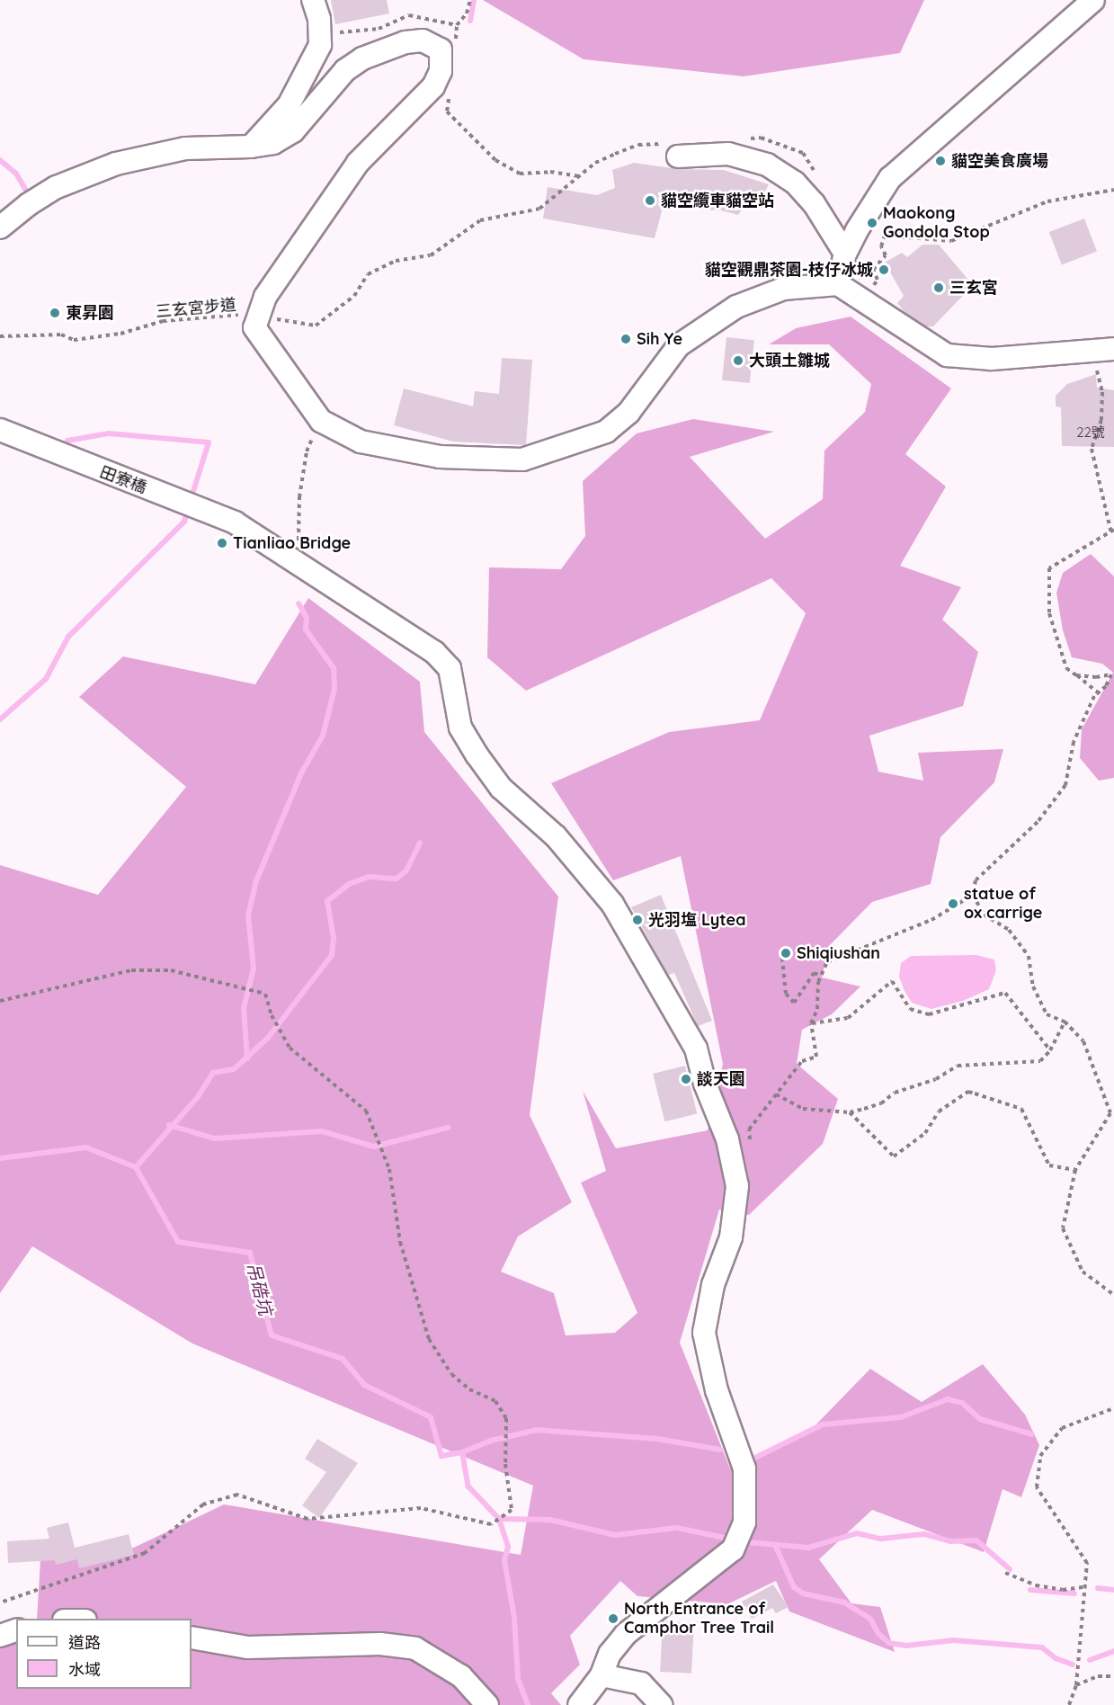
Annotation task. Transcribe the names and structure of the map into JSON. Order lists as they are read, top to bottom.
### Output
{
  "streets": {
    "street": ["田寮橋"],
    "path": ["三玄宮步道"]
  },
  "water": ["吊硞坑"],
  "places": [
    "貓空美食廣場",
    "貓空纜車貓空站",
    "Maokong Gondola Stop",
    "貓空觀鼎茶園-枝仔冰城",
    "三玄宮",
    "東昇園",
    "Sih Ye",
    "大頭土雛城",
    "Tianliao Bridge",
    "statue of ox carrige",
    "光羽塩 Lytea",
    "Shiqiushan",
    "談天園",
    "North Entrance of Camphor Tree Trail"
  ],
  "house_numbers": ["22號"],
  "legend": ["道路", "水域"]
}
